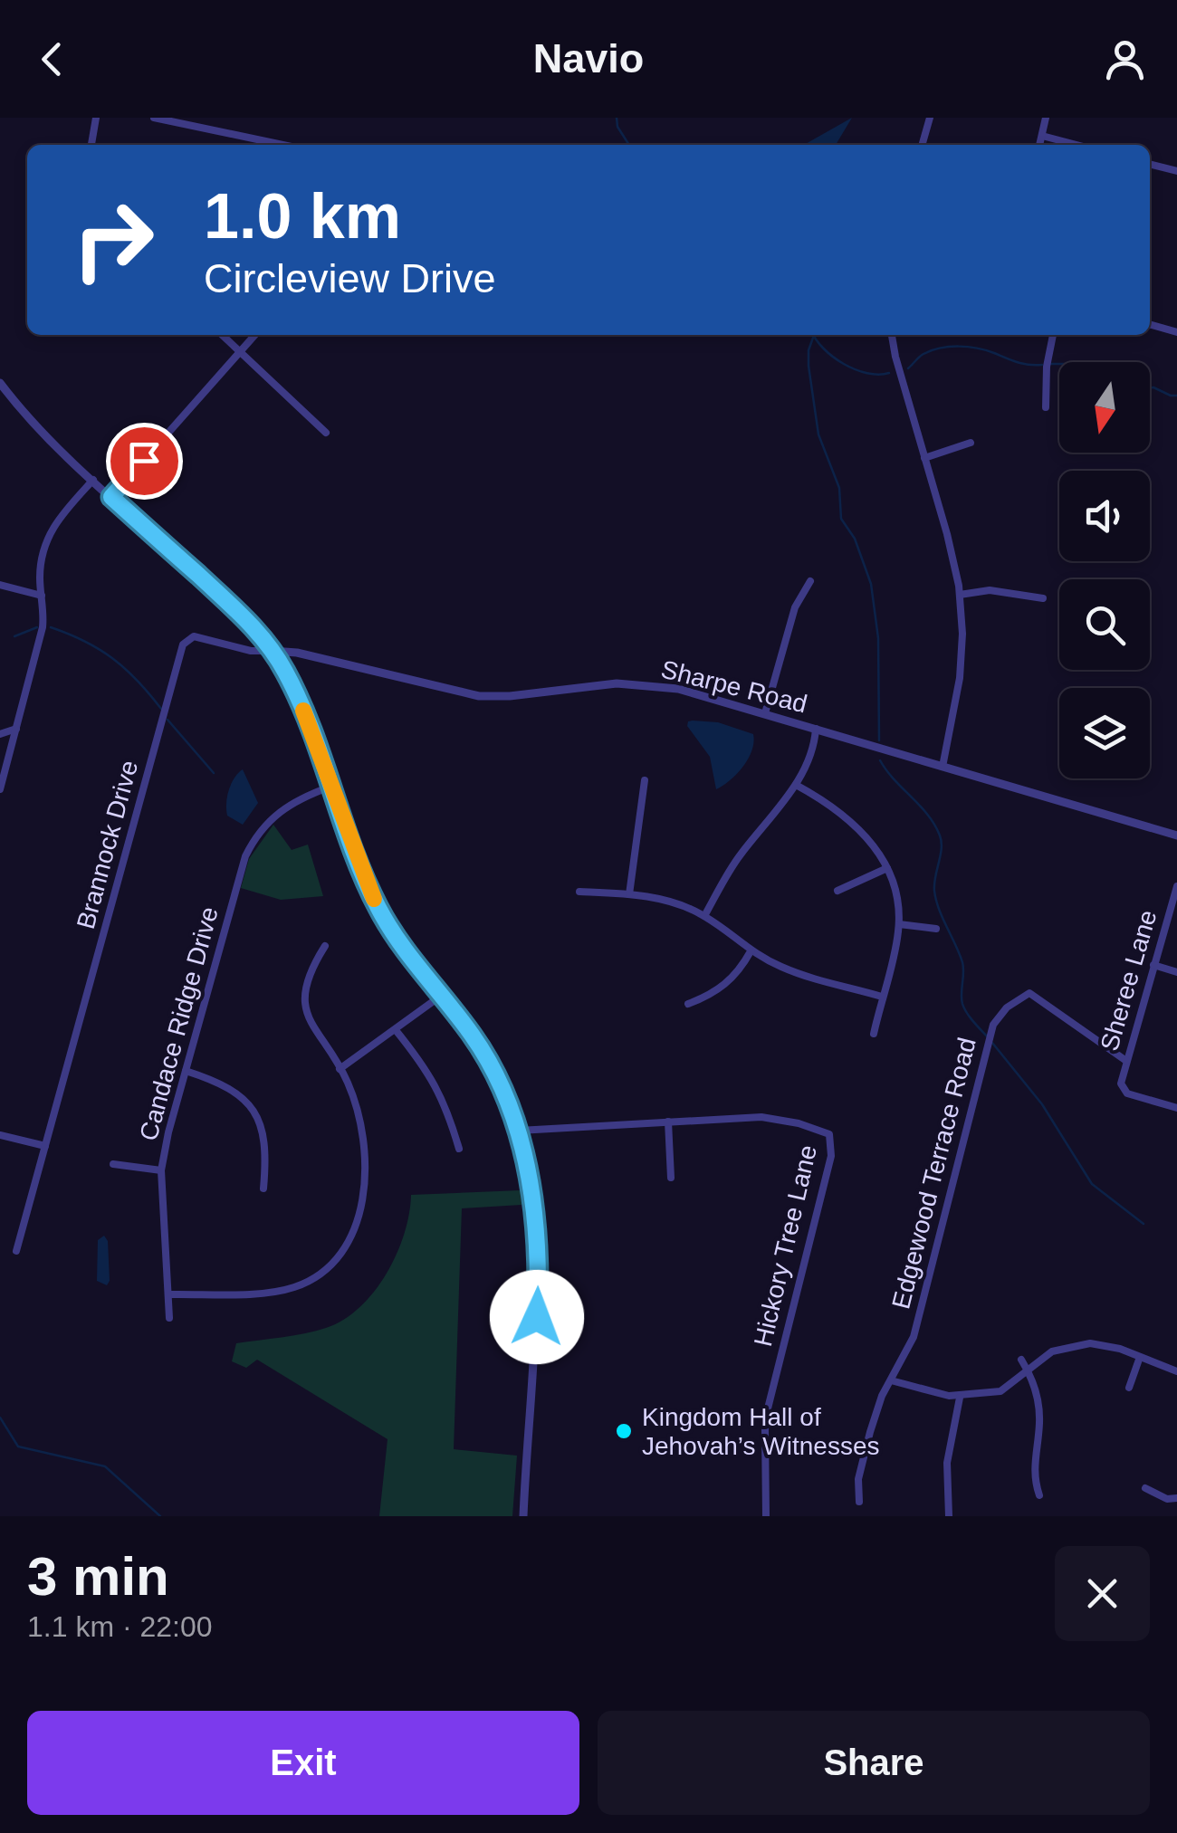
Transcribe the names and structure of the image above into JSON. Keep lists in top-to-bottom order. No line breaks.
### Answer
{"streets":{"street":["Sharpe Road","Brannock Drive","Sheree Lane","Candace Ridge Drive","Edgewood Terrace Road","Hickory Tree Lane"]},"crossings":[["Sharpe Road","Brannock Drive"],["Sheree Lane","Edgewood Terrace Road"]],"places":["Kingdom Hall of Jehovah’s Witnesses"],"north":"bottom","page":{"header":"Navio","turn":["1.0 km","Circleview Drive"],"heading":["3 min","1.1 km · 22:00"],"buttons":["Exit","Share"]}}
